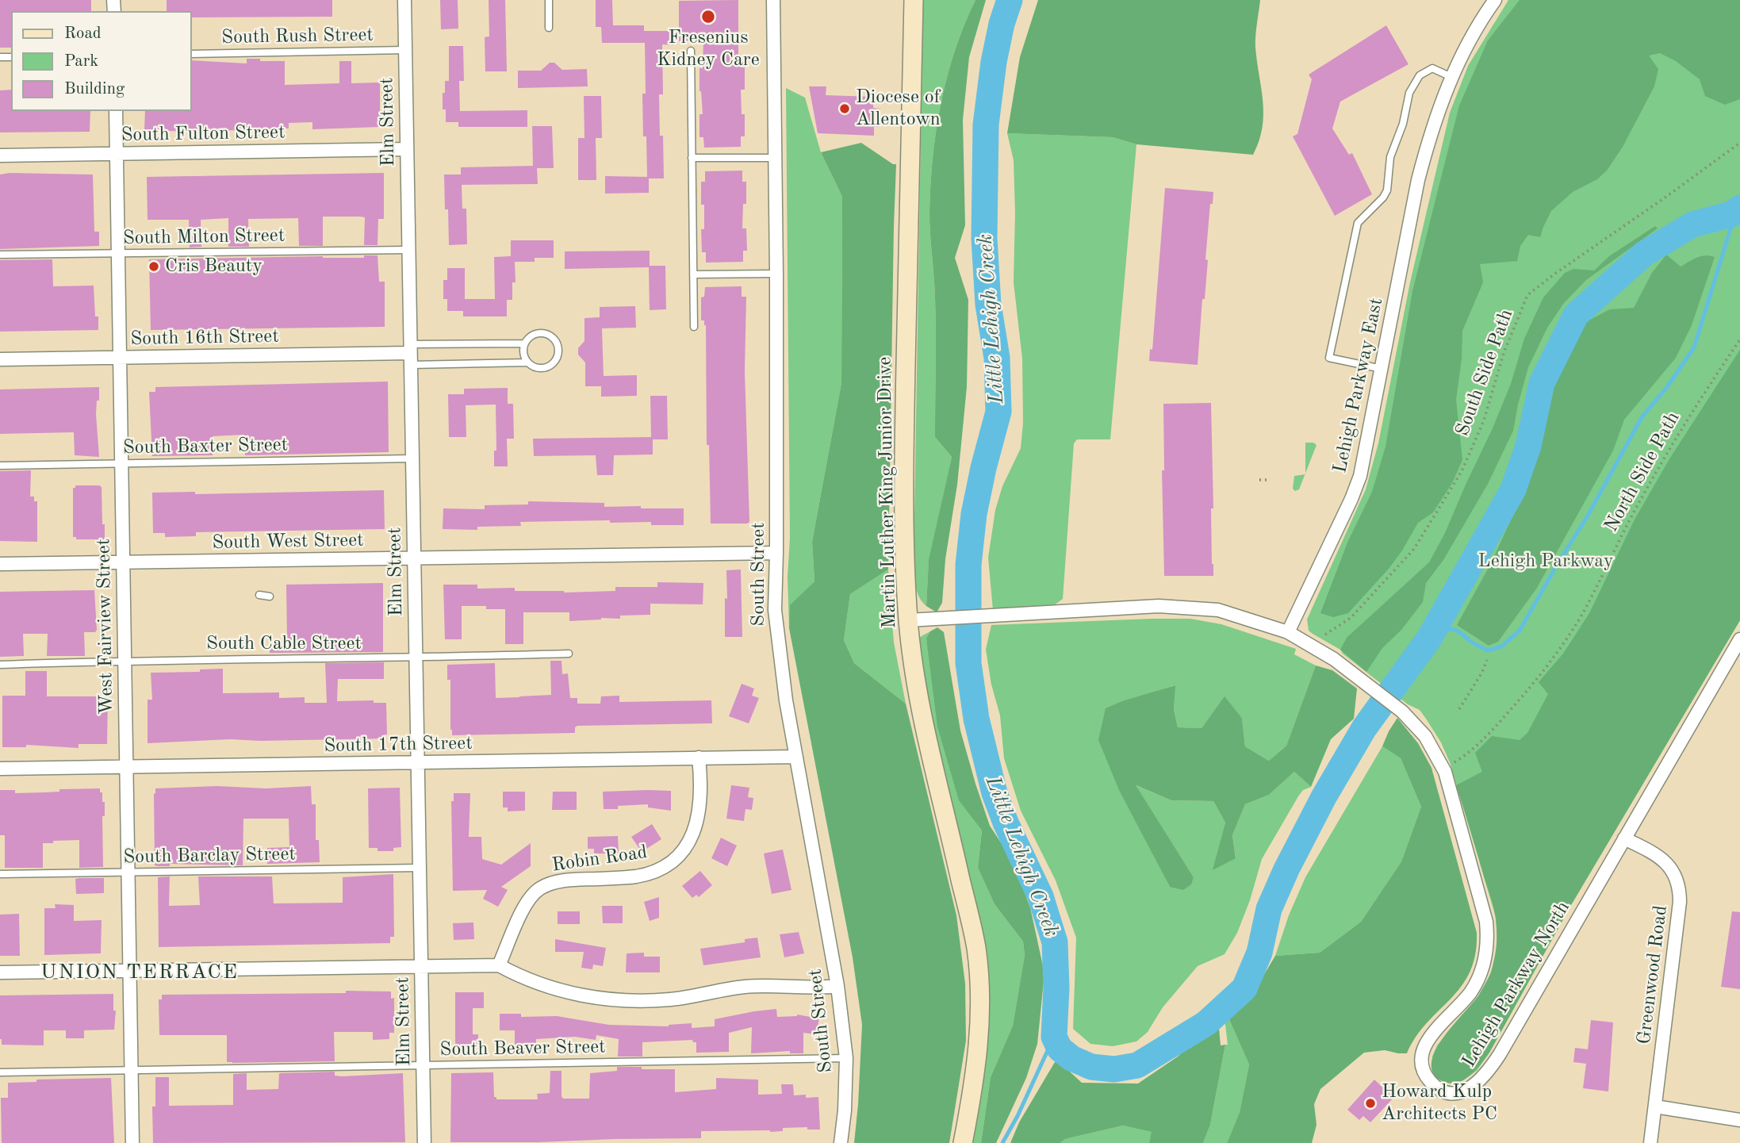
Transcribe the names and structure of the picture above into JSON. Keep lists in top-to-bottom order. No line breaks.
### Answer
{"streets":{"main road":["Martin Luther King Junior Drive"],"street":["Elm Street","South Fulton Street","South 16th Street","Lehigh Parkway East","South West Street","South Street","West Fairview Street","South 17th Street","Robin Road","Greenwood Road","Lehigh Parkway North"],"lane":["South Rush Street","South Milton Street","South Baxter Street","South Cable Street","South Barclay Street","South Beaver Street"],"path":["South Side Path","North Side Path"]},"crossings":[["South Rush Street","Elm Street"],["Elm Street","South Fulton Street"],["Elm Street","South Milton Street"],["Elm Street","South 16th Street"],["Elm Street","South Baxter Street"],["Elm Street","South West Street"],["Elm Street","South Cable Street"],["Elm Street","South 17th Street"],["Elm Street","South Barclay Street"],["Elm Street","South Beaver Street"],["South Fulton Street","West Fairview Street"],["South Milton Street","West Fairview Street"],["South 16th Street","West Fairview Street"],["Lehigh Parkway East","Lehigh Parkway North"],["South Baxter Street","West Fairview Street"],["North Side Path","Lehigh Parkway North"],["South West Street","South Street"],["South West Street","West Fairview Street"],["South Street","South 17th Street"],["South Street","South Beaver Street"],["West Fairview Street","South Cable Street"],["West Fairview Street","South 17th Street"],["West Fairview Street","South Barclay Street"],["West Fairview Street","South Beaver Street"],["South 17th Street","Robin Road"],["Greenwood Road","Lehigh Parkway North"]],"districts":["UNION TERRACE"],"water":["Little Lehigh Creek"],"parks":["Lehigh Parkway"],"places":["Fresenius Kidney Care","Diocese of Allentown","Cris Beauty","Howard Kulp Architects PC"],"legend":["Road","Park","Building"]}
